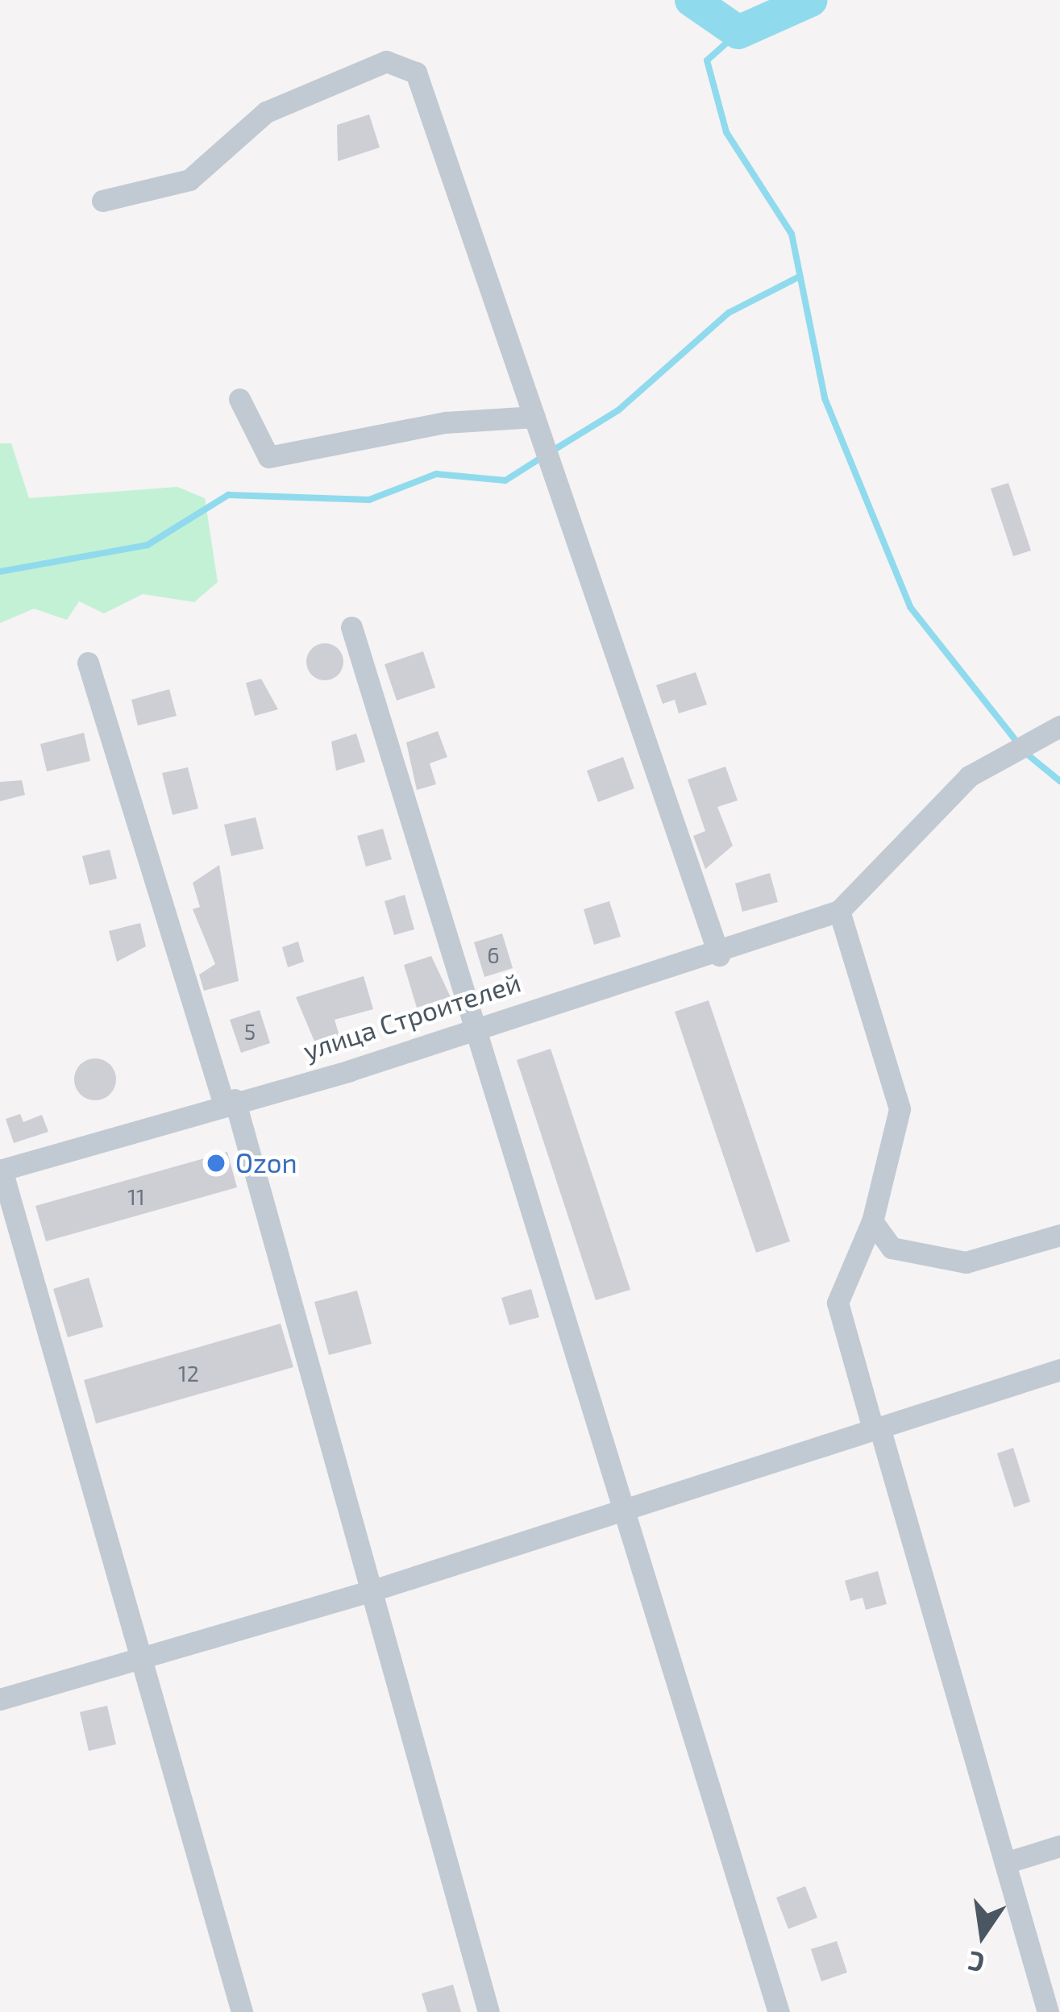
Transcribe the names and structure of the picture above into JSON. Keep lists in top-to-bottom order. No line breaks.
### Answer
{"streets":{"street":["улица Строителей"]},"places":["Ozon"],"house_numbers":["6","5","11","12"],"north":"bottom"}
